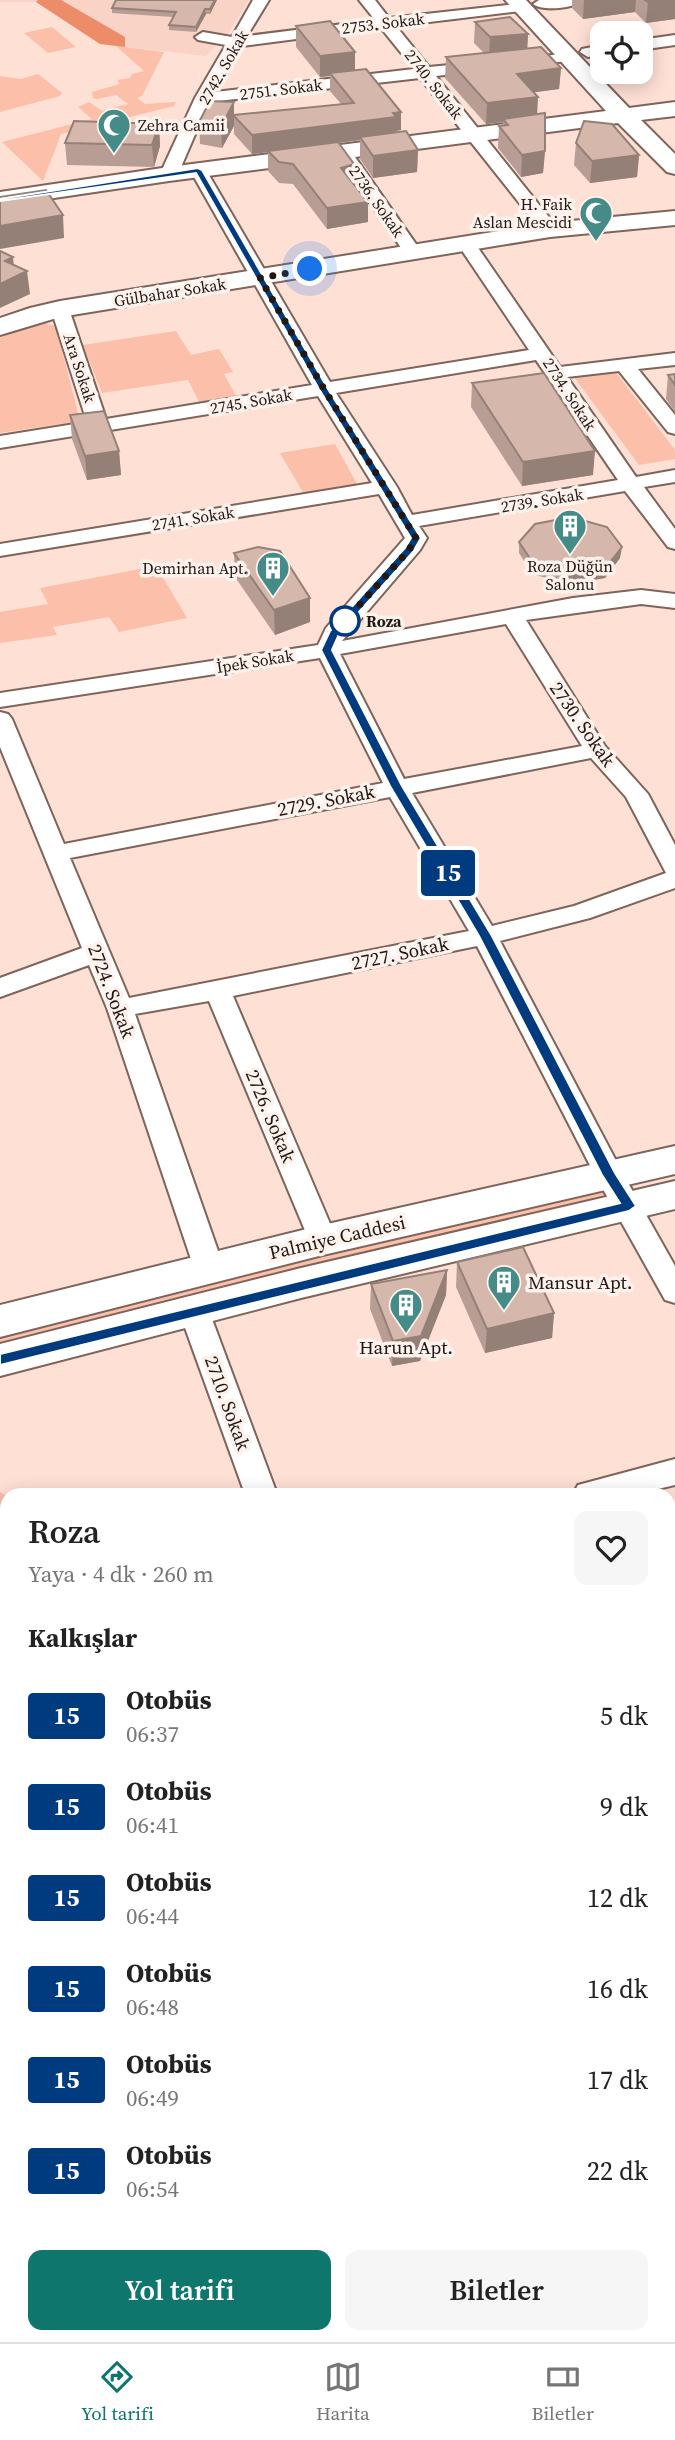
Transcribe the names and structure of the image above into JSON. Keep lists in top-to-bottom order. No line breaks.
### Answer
{"streets":{"main road":["Gülbahar Sokak","Palmiye Caddesi"],"street":["2753. Sokak","2742. Sokak","2740. Sokak","2751. Sokak","2736. Sokak","Ara Sokak","2734. Sokak","2745. Sokak","2739. Sokak","2741. Sokak","İpek Sokak","2730. Sokak","2729. Sokak","2727. Sokak","2724. Sokak","2726. Sokak","2710. Sokak"]},"crossings":[["2753. Sokak","2742. Sokak"],["2753. Sokak","2740. Sokak"],["2742. Sokak","2751. Sokak"],["2740. Sokak","2751. Sokak"],["2740. Sokak","Gülbahar Sokak"],["2736. Sokak","Gülbahar Sokak"],["Gülbahar Sokak","Ara Sokak"],["Gülbahar Sokak","2734. Sokak"],["Ara Sokak","2745. Sokak"],["2734. Sokak","2745. Sokak"],["2734. Sokak","2739. Sokak"],["İpek Sokak","2730. Sokak"],["2730. Sokak","2729. Sokak"],["2729. Sokak","2724. Sokak"],["2727. Sokak","2724. Sokak"],["2727. Sokak","2726. Sokak"],["2724. Sokak","Palmiye Caddesi"],["2726. Sokak","Palmiye Caddesi"],["Palmiye Caddesi","2710. Sokak"]],"places":{"mosque":["Zehra Camii","H. Faik Aslan Mescidi"],"building":["Roza Düğün Salonu","Demirhan Apt.","Mansur Apt.","Harun Apt."],"other":["Roza"]},"lines":["bus line 15"],"page":{"on_map":"15","heading":[["Roza","Yaya · 4 dk · 260 m"],"Kalkışlar"],"list":[{"mark":"15","name":"Otobüs","note":"06:37","value":"5 dk"},{"mark":"15","name":"Otobüs","note":"06:41","value":"9 dk"},{"mark":"15","name":"Otobüs","note":"06:44","value":"12 dk"},{"mark":"15","name":"Otobüs","note":"06:48","value":"16 dk"},{"mark":"15","name":"Otobüs","note":"06:49","value":"17 dk"},{"mark":"15","name":"Otobüs","note":"06:54","value":"22 dk"}],"buttons":["Yol tarifi","Biletler"],"tabs":["Yol tarifi","Harita","Biletler"]}}
